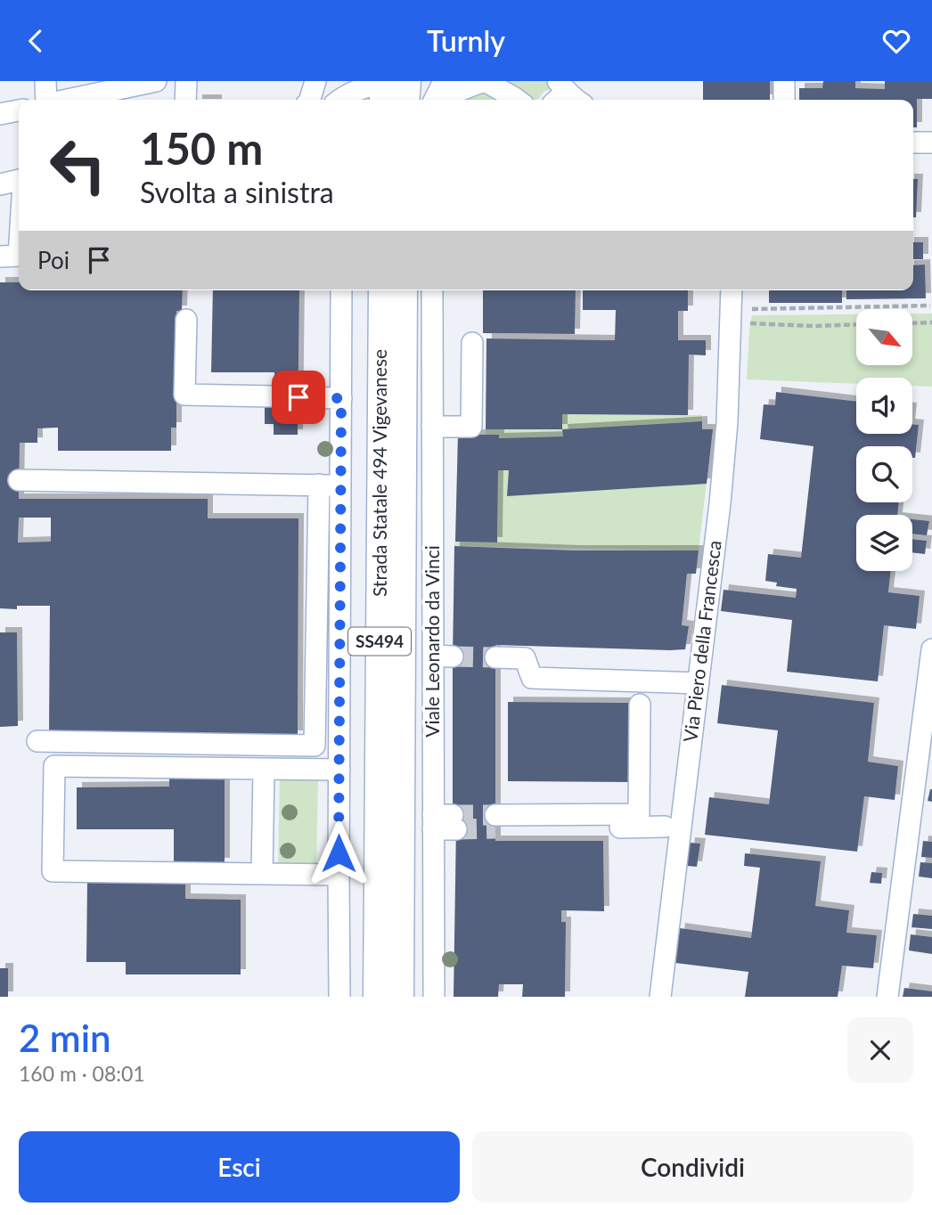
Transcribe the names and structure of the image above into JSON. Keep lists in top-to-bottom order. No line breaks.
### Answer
{"streets":{"main road":["Strada Statale 494 Vigevanese","SS494"],"street":["Viale Leonardo da Vinci","Via Piero della Francesca"]},"north":"bottom right","page":{"header":"Turnly","turn":["150 m","Svolta a sinistra"],"then":"Poi","heading":["2 min","160 m · 08:01"],"buttons":["Esci","Condividi"]}}
